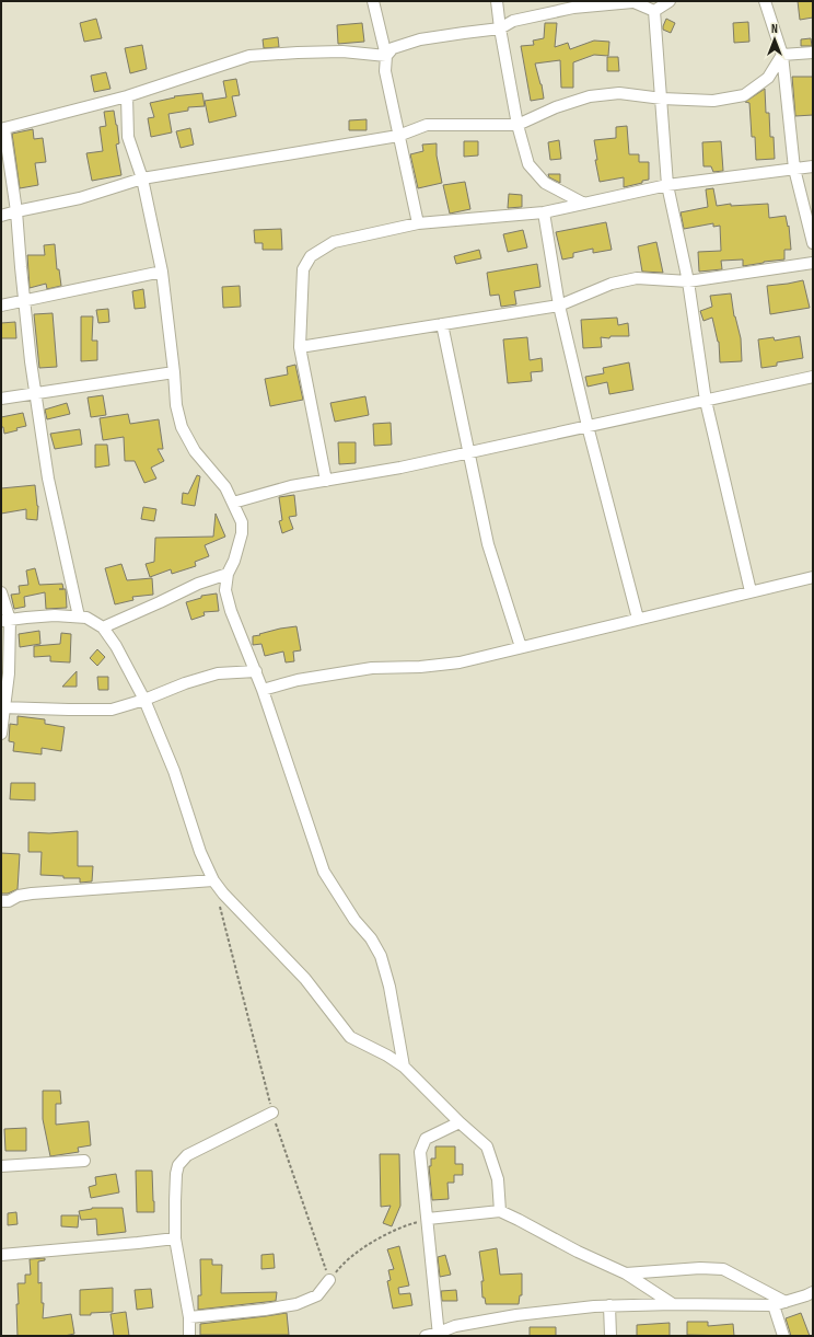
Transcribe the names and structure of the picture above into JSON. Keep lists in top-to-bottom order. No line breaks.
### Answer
{"north":"top"}
